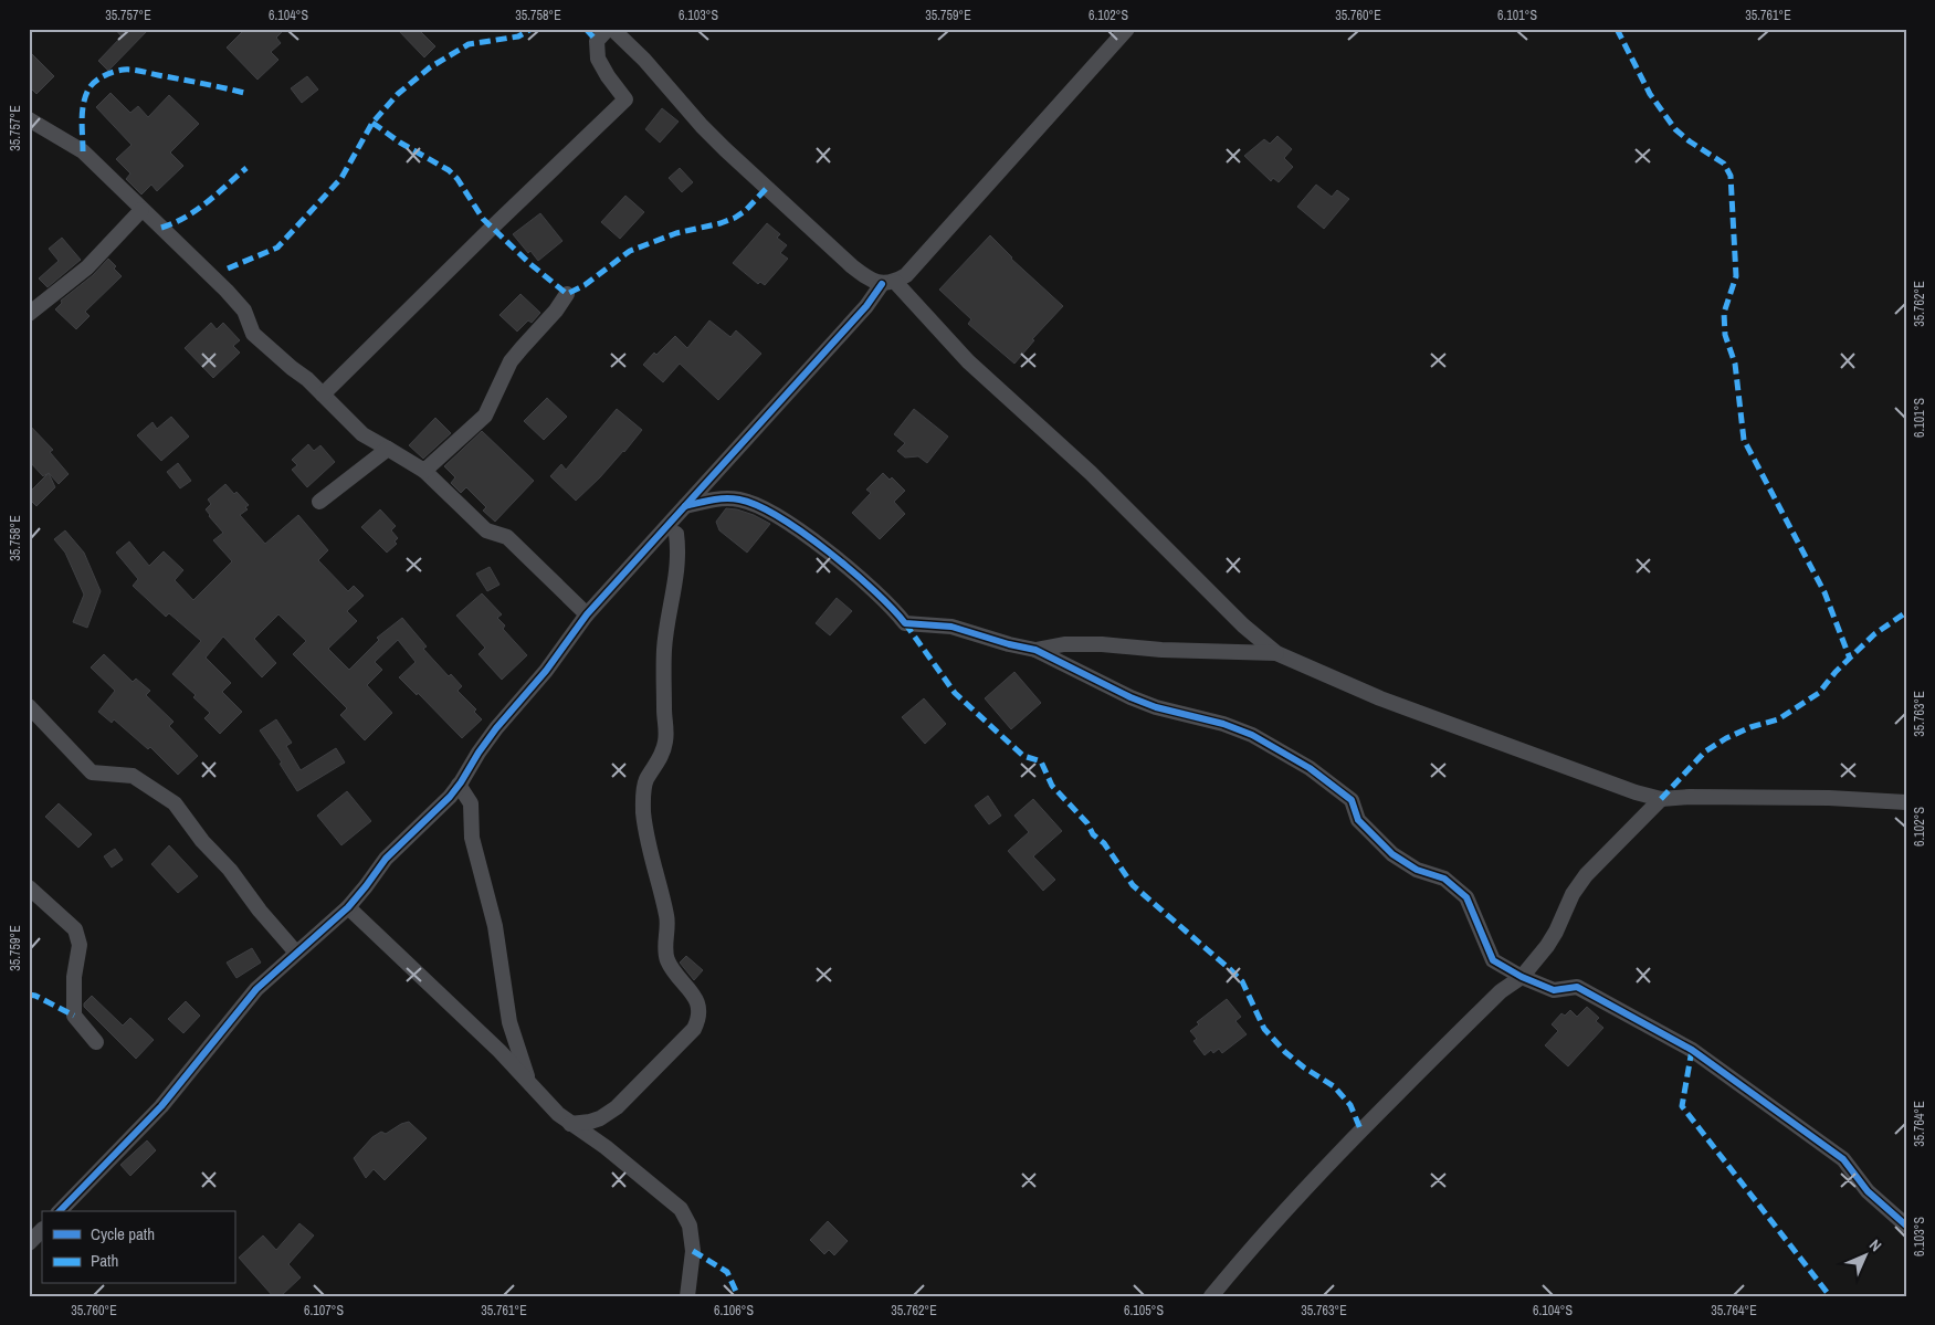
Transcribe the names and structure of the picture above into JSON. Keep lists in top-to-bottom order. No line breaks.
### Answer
{"legend":["Cycle path","Path"],"north":"top right","coordinates":["35.757°E","6.104°S","35.758°E","6.103°S","35.759°E","6.102°S","35.760°E","6.101°S","35.761°E","35.762°E","35.763°E","35.764°E","6.107°S","6.106°S","6.105°S"]}
